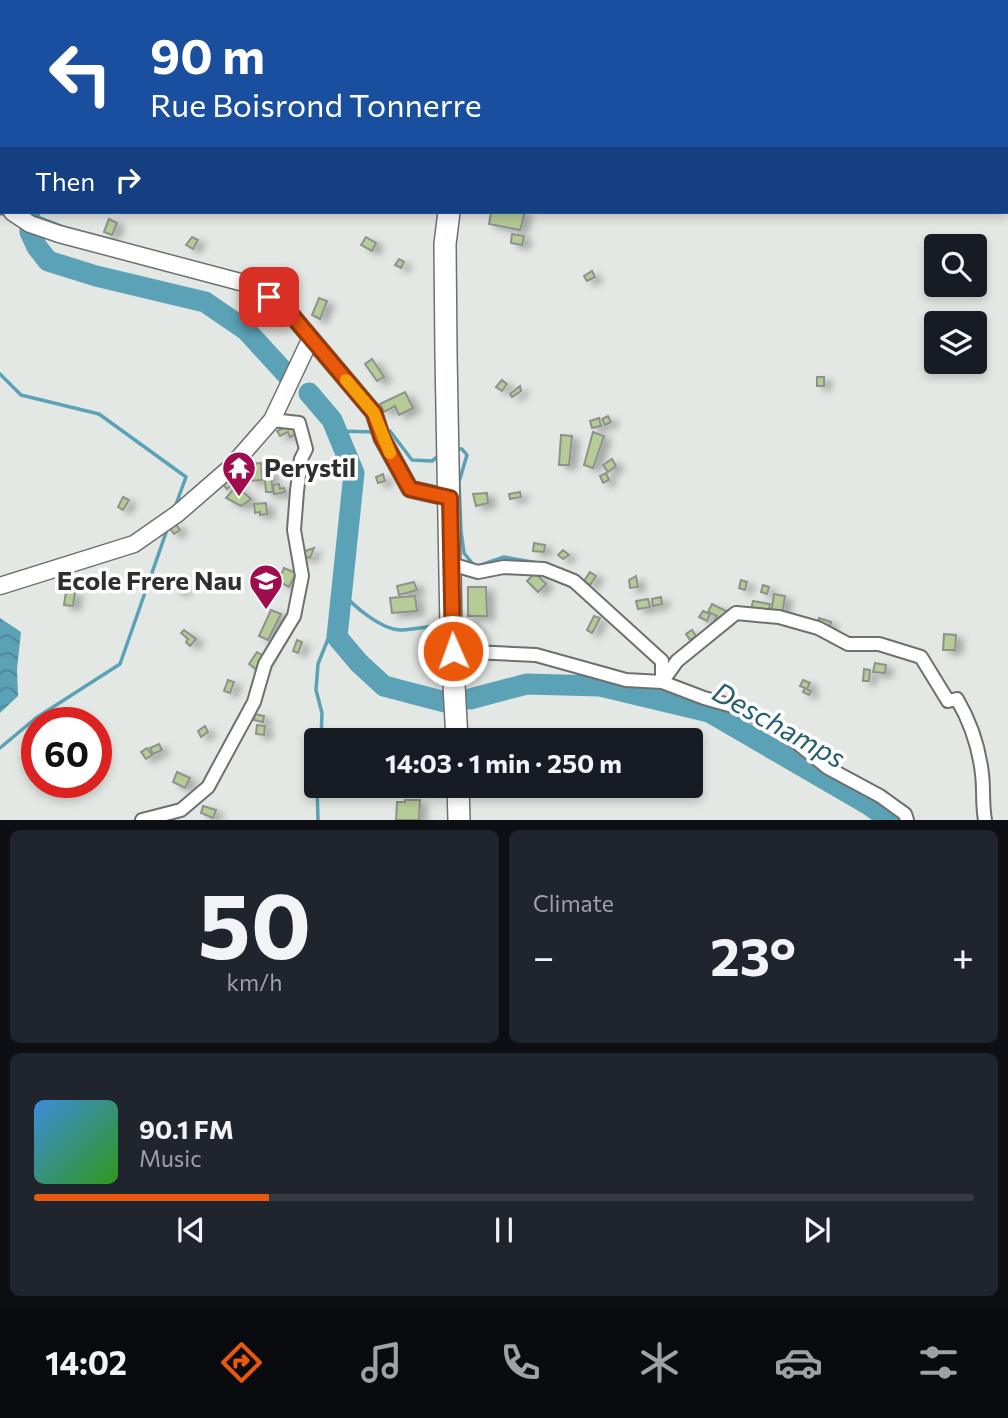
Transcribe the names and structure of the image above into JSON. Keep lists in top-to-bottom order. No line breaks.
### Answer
{"water":["Deschamps"],"places":{"temple":["Perystil"],"school or university":["Ecole Frere Nau"]},"page":{"turn":["90 m","Rue Boisrond Tonnerre"],"then":"Then","limit":"60","trip":"14:03 · 1 min · 250 m","tile":[["50","km/h"],"Climate"],"heat":["−","23°","+"],"song":["90.1 FM","Music"],"tabs":"14:02"}}
